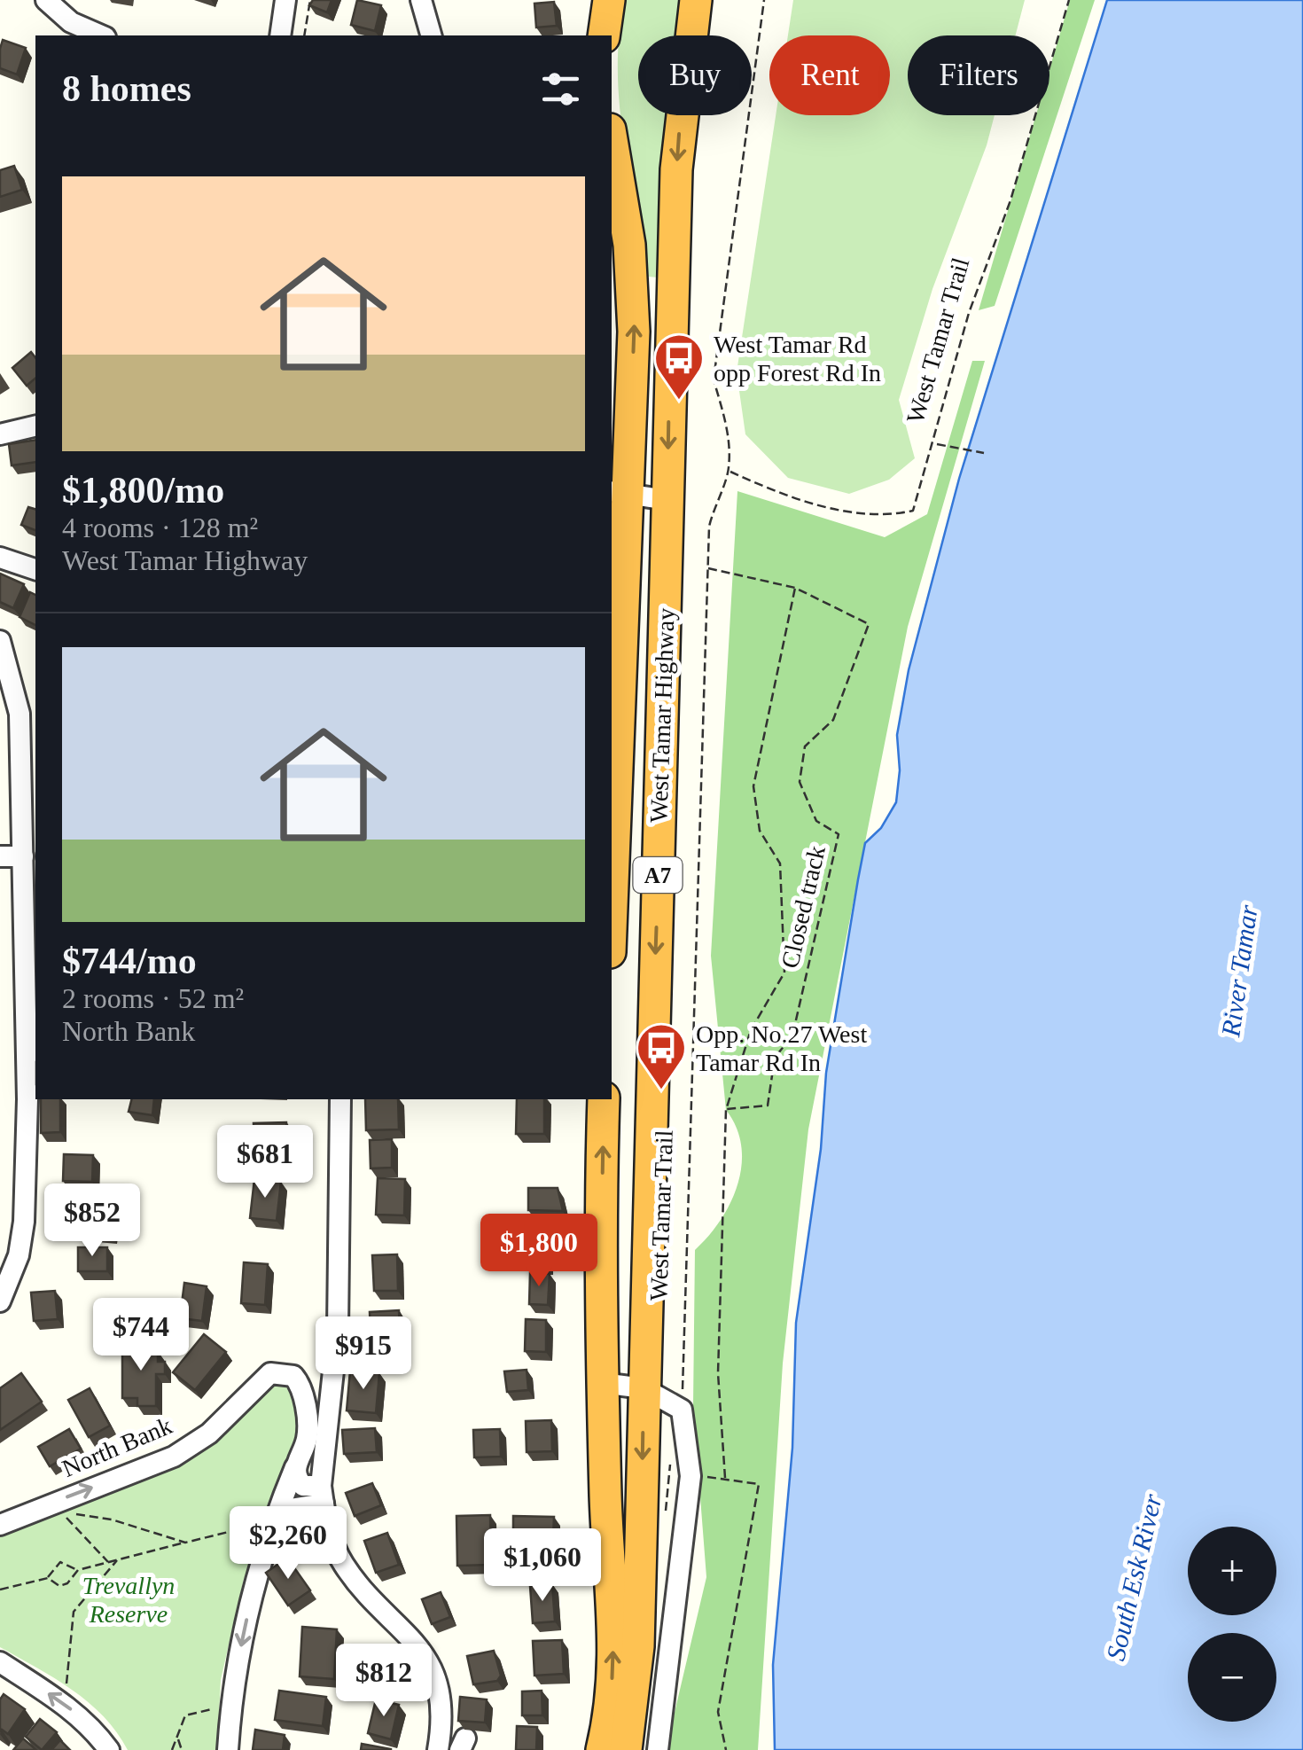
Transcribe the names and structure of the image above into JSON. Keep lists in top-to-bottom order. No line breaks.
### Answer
{"streets":{"highway":["West Tamar Highway","A7"],"street":["North Bank"],"path":["West Tamar Trail","Closed track"]},"water":["River Tamar","South Esk River"],"parks":["Trevallyn Reserve"],"places":{"bus stop":["West Tamar Rd opp Forest Rd In","Opp. No.27 West Tamar Rd In"]},"page":{"chip":["Buy","Rent","Filters"],"heading":"8 homes","list":[{"name":"$1,800/mo","note":"4 rooms · 128 m² · West Tamar Highway"},{"name":"$744/mo","note":"2 rooms · 52 m² · North Bank"}],"price":["$681","$852","$1,800","$744","$915","$2,260","$1,060","$812"],"map_buttons":["+","−"]}}
